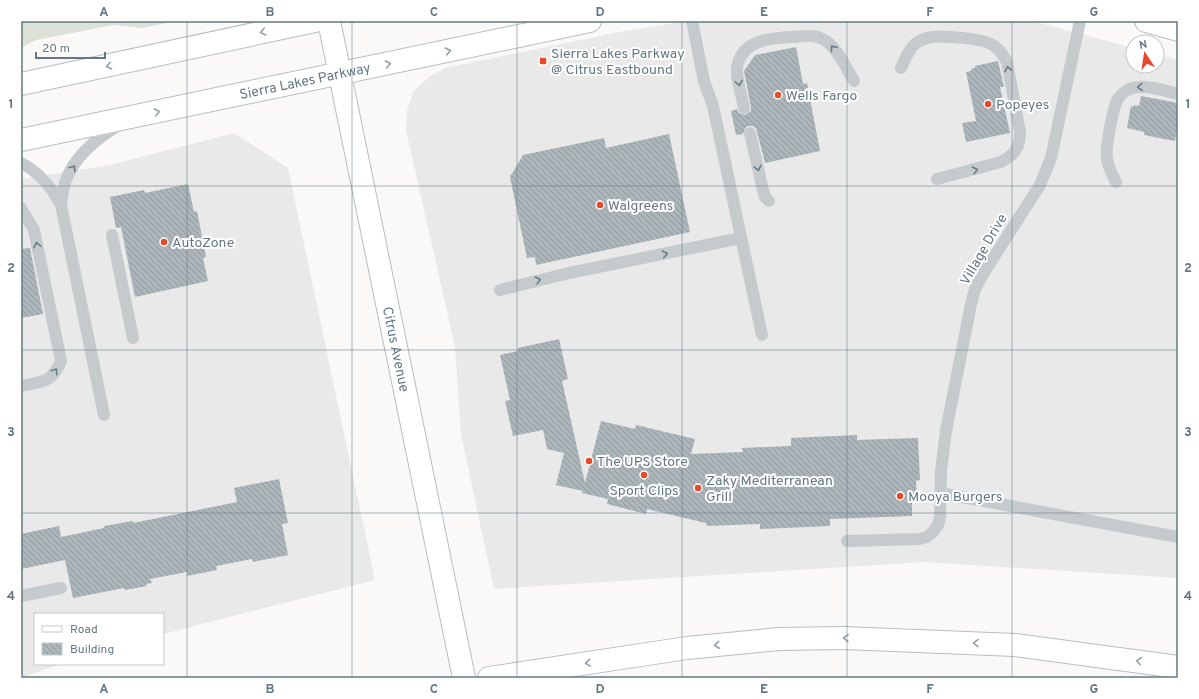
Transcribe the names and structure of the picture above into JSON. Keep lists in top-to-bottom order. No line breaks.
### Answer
{"streets":{"main road":["Sierra Lakes Parkway","Citrus Avenue"],"lane":["Village Drive"]},"crossings":[["Sierra Lakes Parkway","Citrus Avenue"]],"places":{"transit":["Sierra Lakes Parkway @ Citrus Eastbound"],"other":["Wells Fargo","Popeyes","Walgreens","AutoZone","The UPS Store","Sport Clips","Zaky Mediterranean Grill","Mooya Burgers"]},"legend":["Road","Building"],"scale_bar":"20 m","north":"top","grid":{"columns":["A","B","C","D","E","F","G"],"rows":["1","2","3","4"]}}
